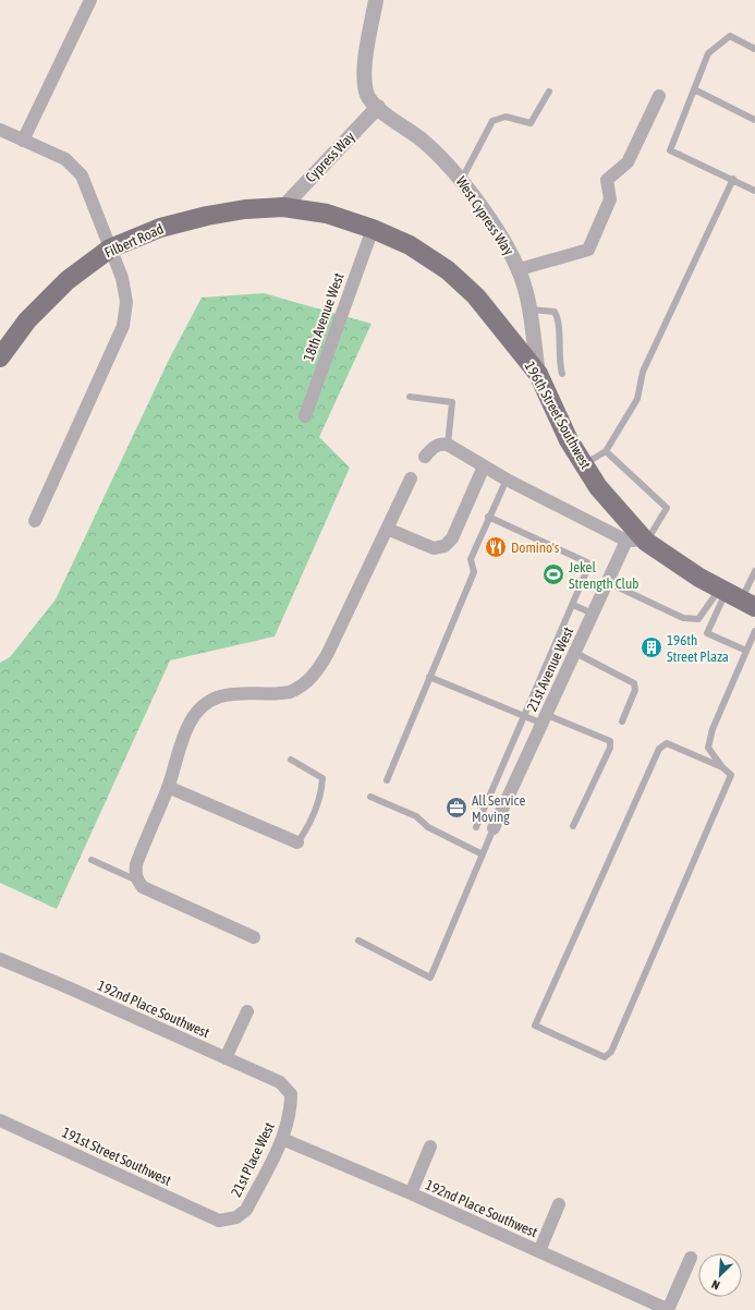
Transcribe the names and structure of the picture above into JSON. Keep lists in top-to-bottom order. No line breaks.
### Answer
{"streets":{"main road":["Filbert Road","196th Street Southwest"],"street":["Cypress Way","West Cypress Way","18th Avenue West","21st Avenue West","192nd Place Southwest","191st Street Southwest","21st Place West"]},"crossings":[["Cypress Way","West Cypress Way"],["Cypress Way","Filbert Road"],["Cypress Way","196th Street Southwest"],["West Cypress Way","196th Street Southwest"],["Filbert Road","196th Street Southwest"],["18th Avenue West","196th Street Southwest"],["192nd Place Southwest","21st Place West"],["191st Street Southwest","21st Place West"]],"places":{"restaurant":["Domino's"],"sports":["Jekel Strength Club"],"building":["196th Street Plaza"],"office":["All Service Moving"]},"north":"bottom left"}
